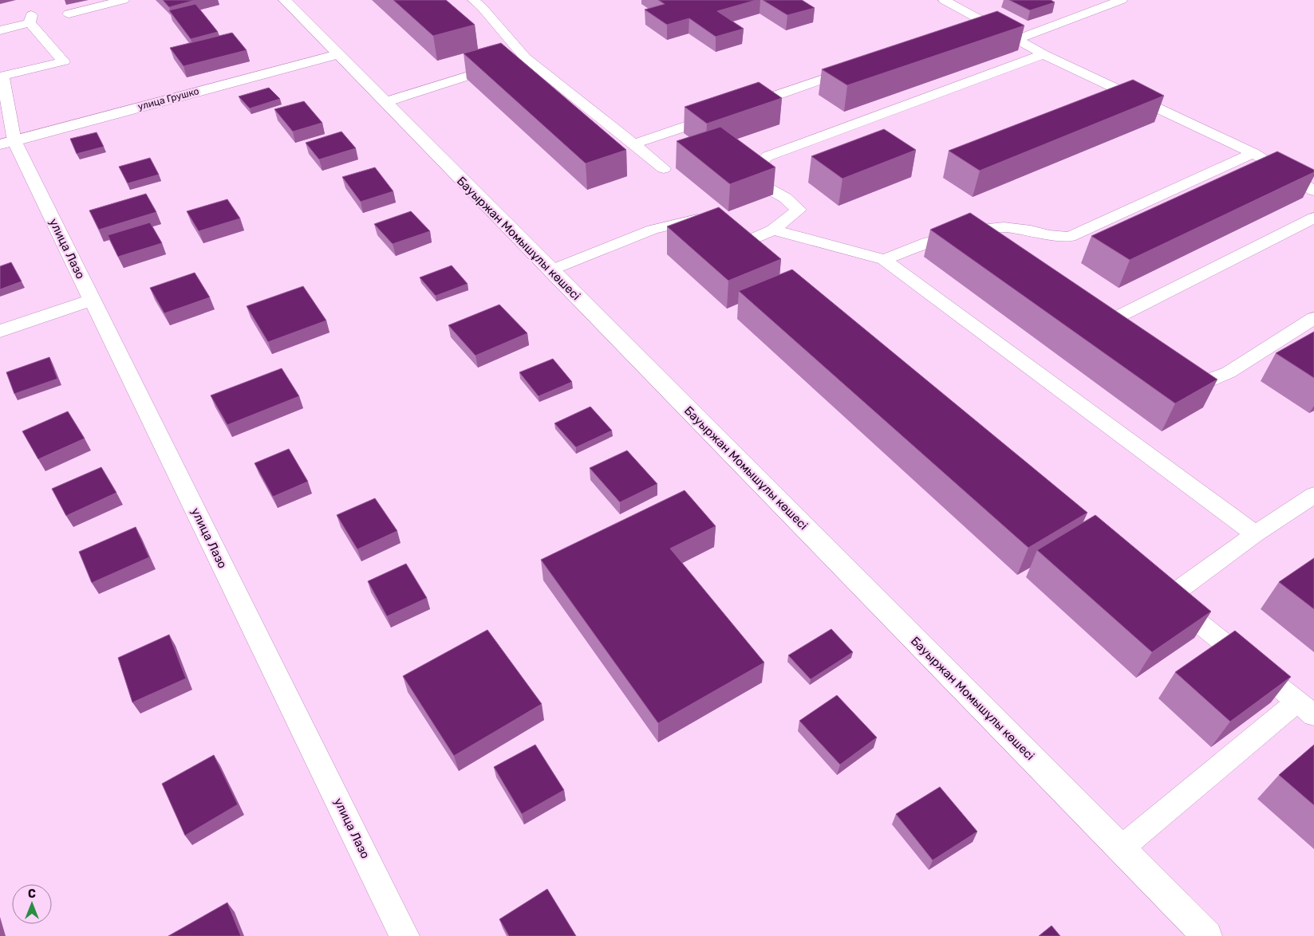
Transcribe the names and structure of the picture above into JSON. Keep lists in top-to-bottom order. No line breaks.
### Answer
{"streets":{"street":["улица Грушко","Бауыржан Момышұлы көшесі","улица Лазо"]},"crossings":[["улица Грушко","Бауыржан Момышұлы көшесі"],["улица Грушко","улица Лазо"]],"north":"top"}
